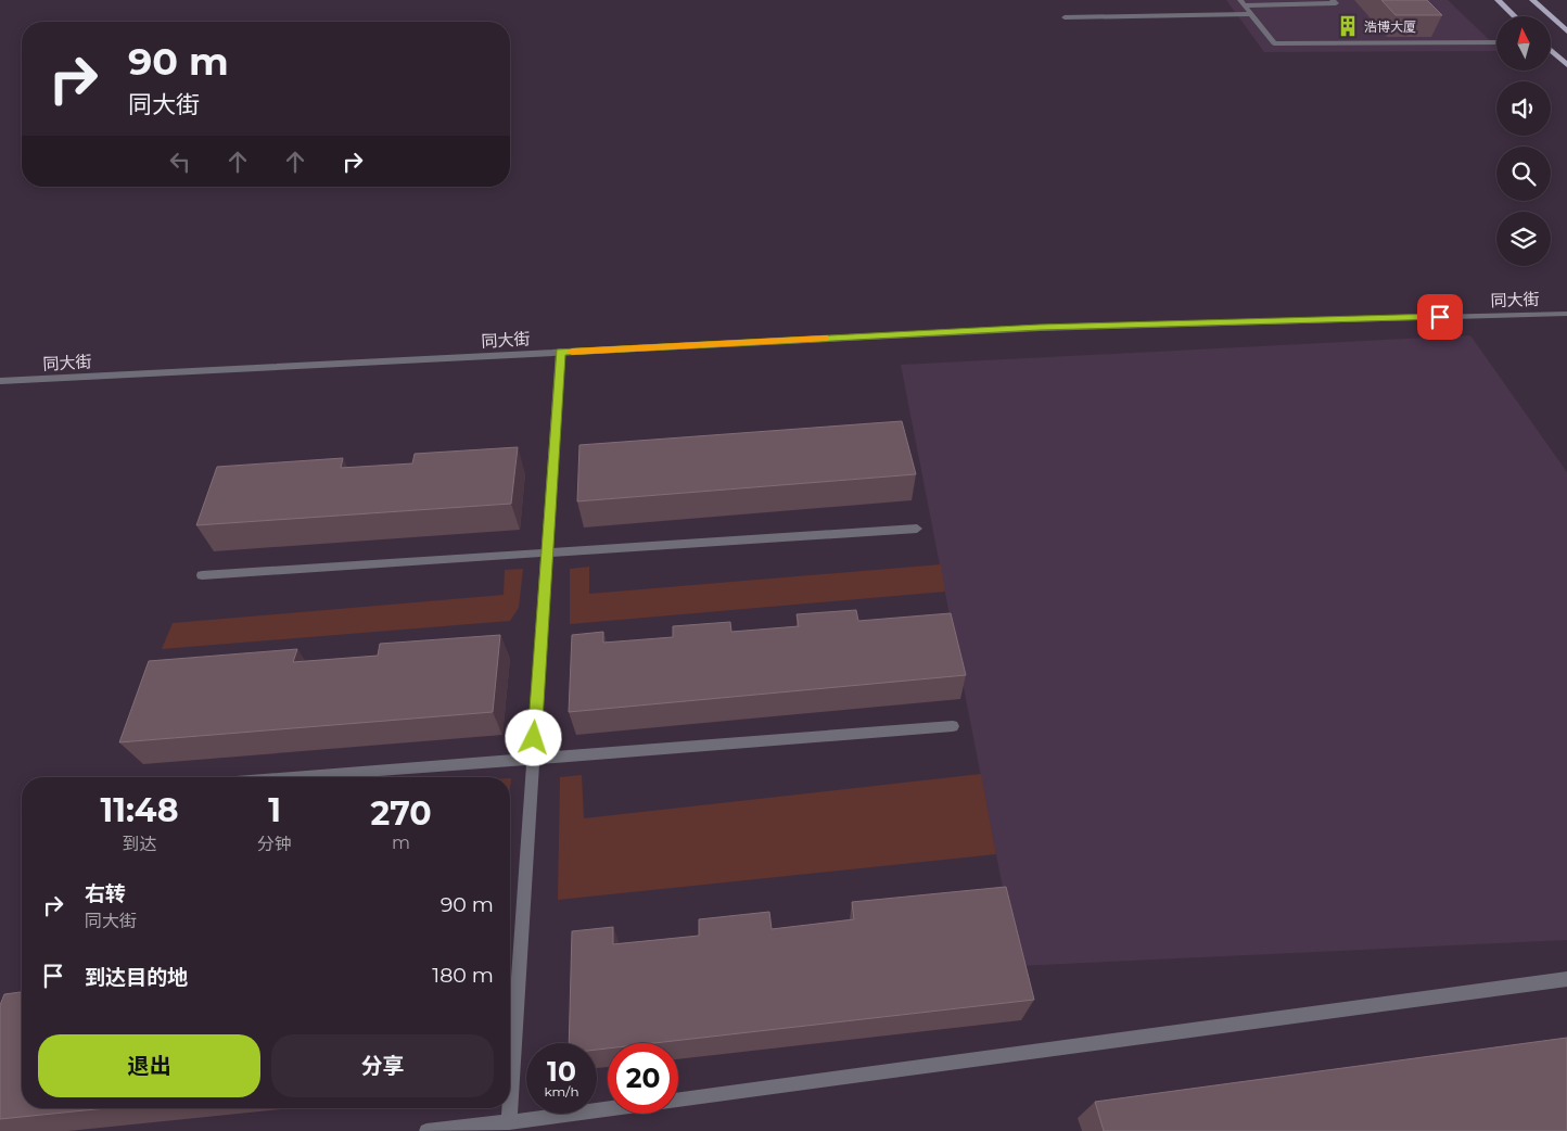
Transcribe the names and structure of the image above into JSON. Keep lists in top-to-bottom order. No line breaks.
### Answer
{"streets":{"street":["同大街"]},"places":{"building":["浩博大厦"]},"north":"top","page":{"turn":["90 m","同大街"],"eta":["11:48","到达","1","分钟","270","m"],"list":[{"name":"右转","note":"同大街","value":"90 m"},{"name":"到达目的地","value":"180 m"}],"buttons":["退出","分享"],"speed":"10 km/h","limit":"20"}}
